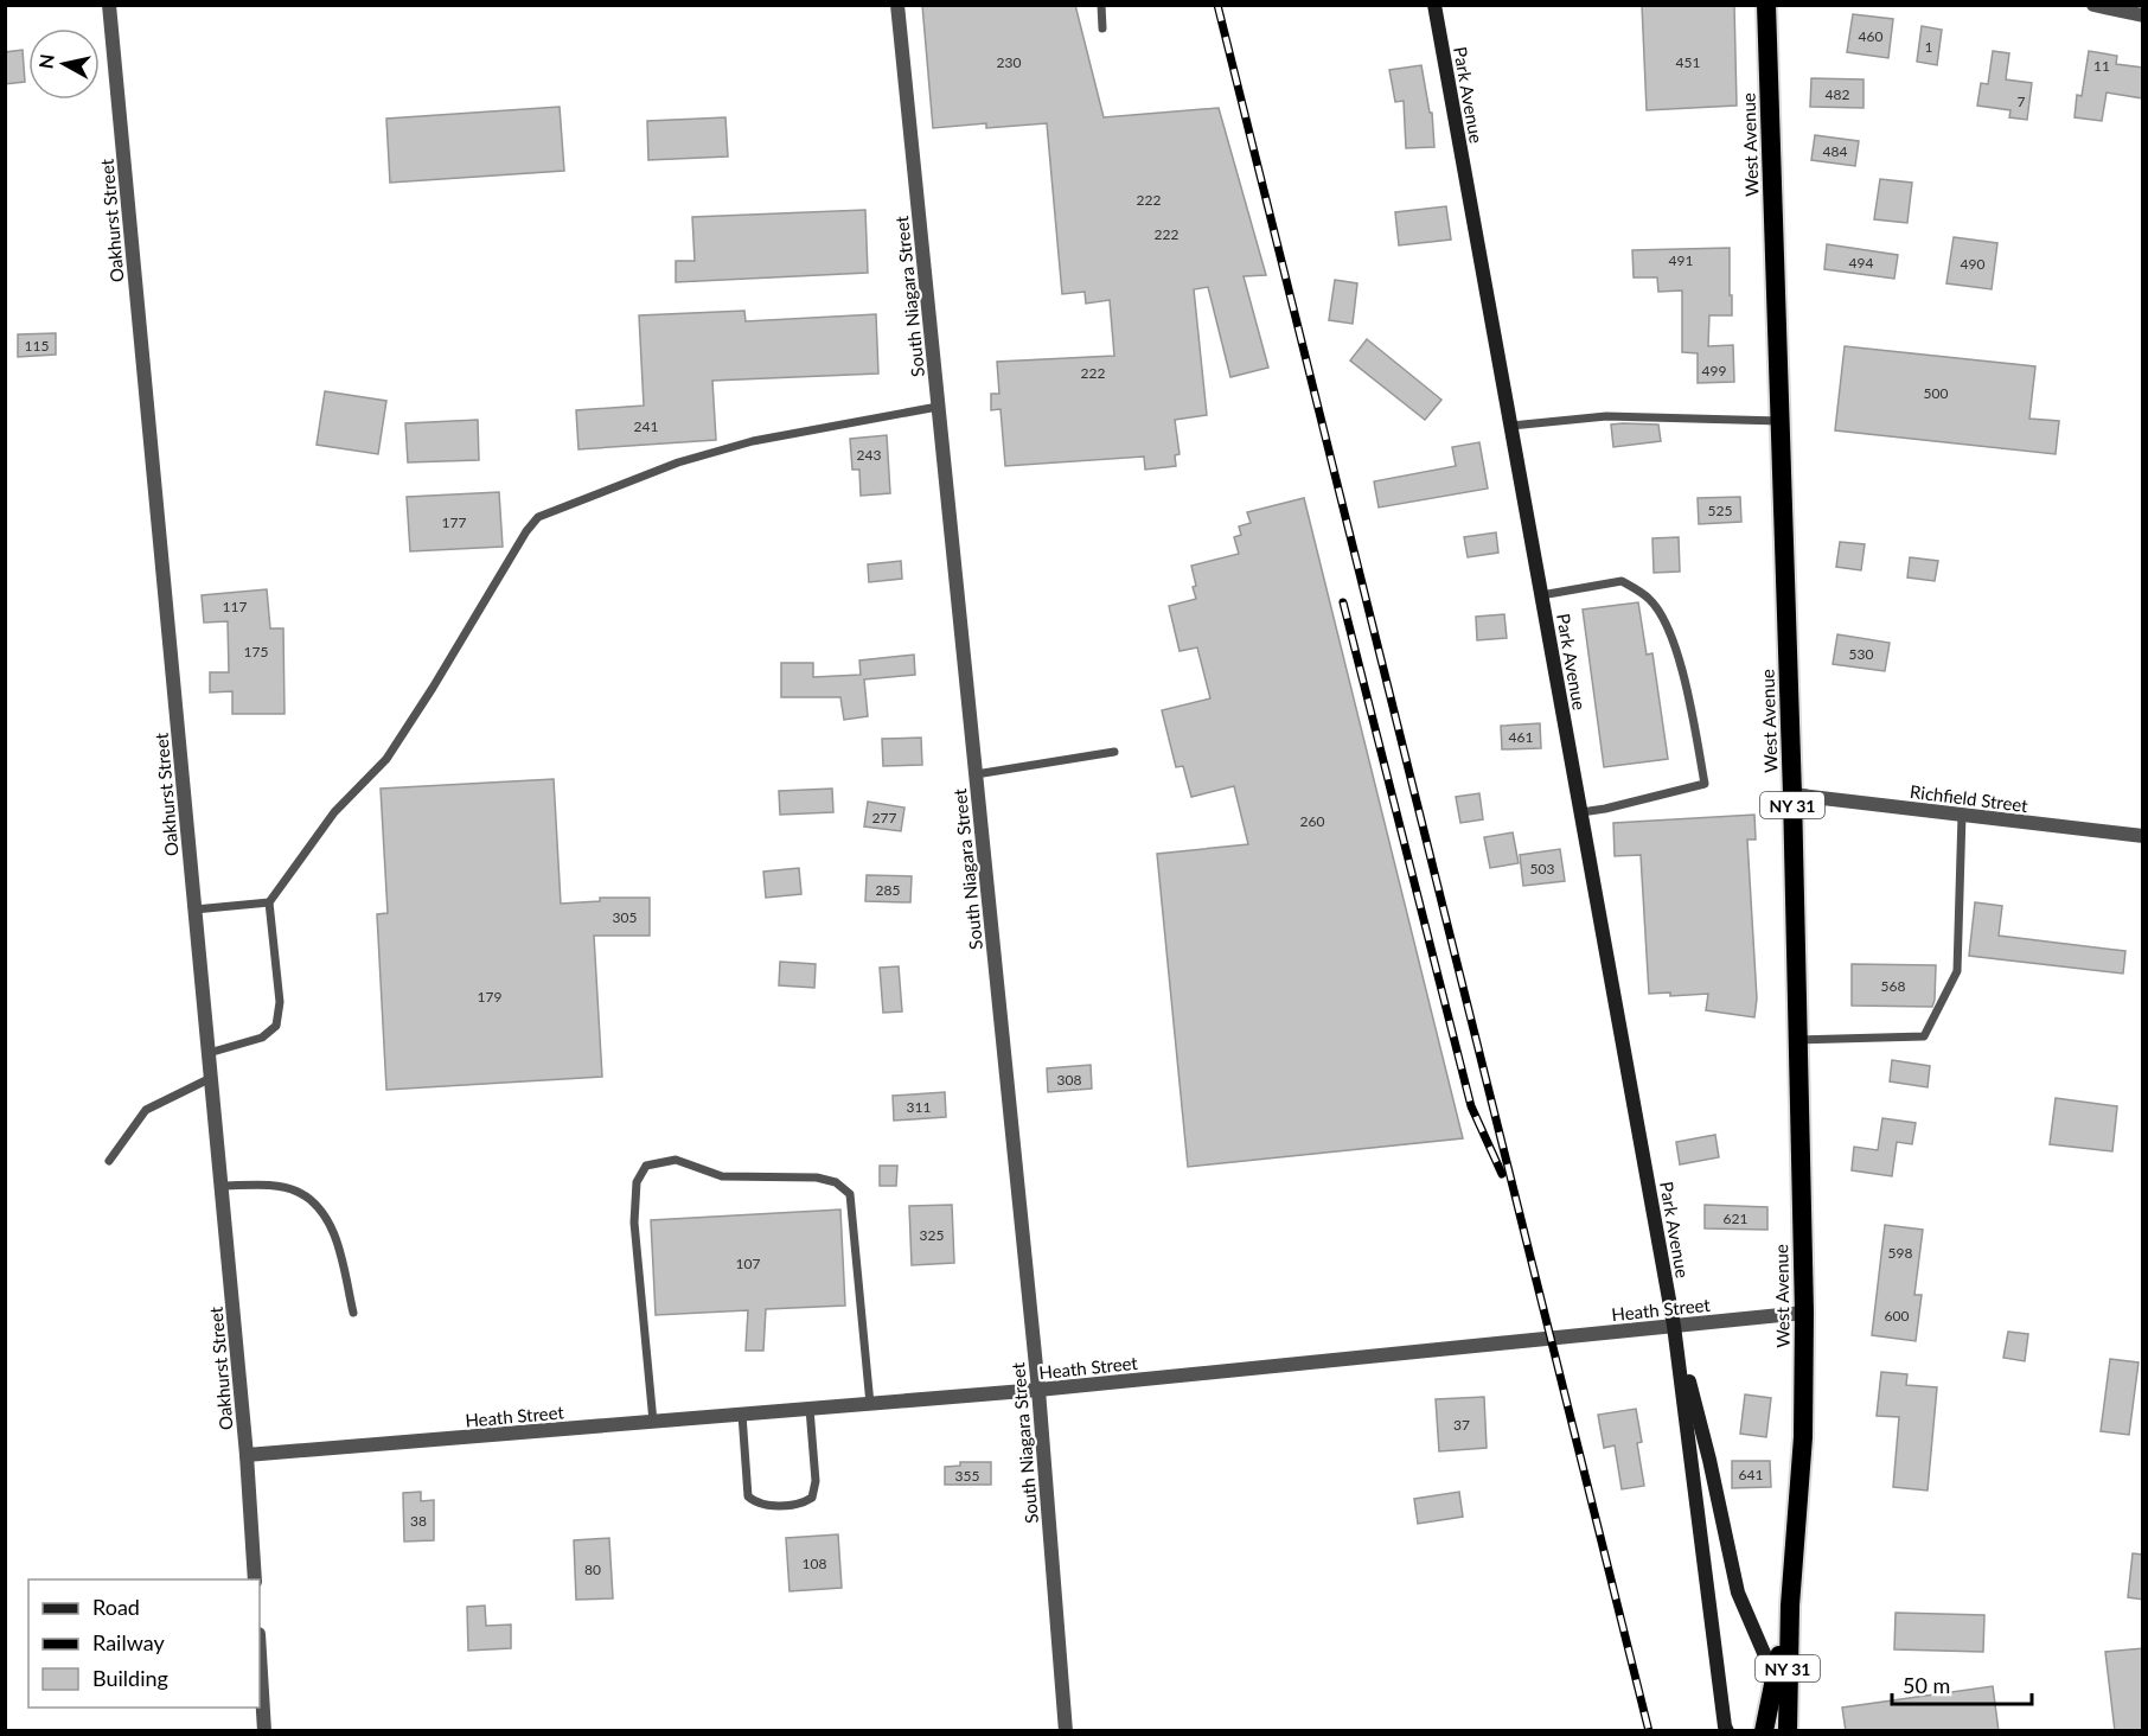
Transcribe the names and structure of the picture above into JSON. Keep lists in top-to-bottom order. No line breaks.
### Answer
{"streets":{"highway":["West Avenue","NY 31"],"main road":["Park Avenue"],"street":["Oakhurst Street","South Niagara Street","Richfield Street","Heath Street"]},"crossings":[["Park Avenue","NY 31"],["Park Avenue","Heath Street"],["West Avenue","Richfield Street"],["West Avenue","NY 31"],["West Avenue","Heath Street"],["Oakhurst Street","Heath Street"],["South Niagara Street","Heath Street"]],"house_numbers":["460","1","230","451","11","482","7","484","222","222","491","494","490","115","499","222","500","241","243","525","177","117","175","530","461","277","260","503","285","305","568","179","308","311","621","325","598","107","600","37","641","355","38","108","80"],"legend":["Road","Railway","Building"],"scale_bar":"50 m","north":"left"}
